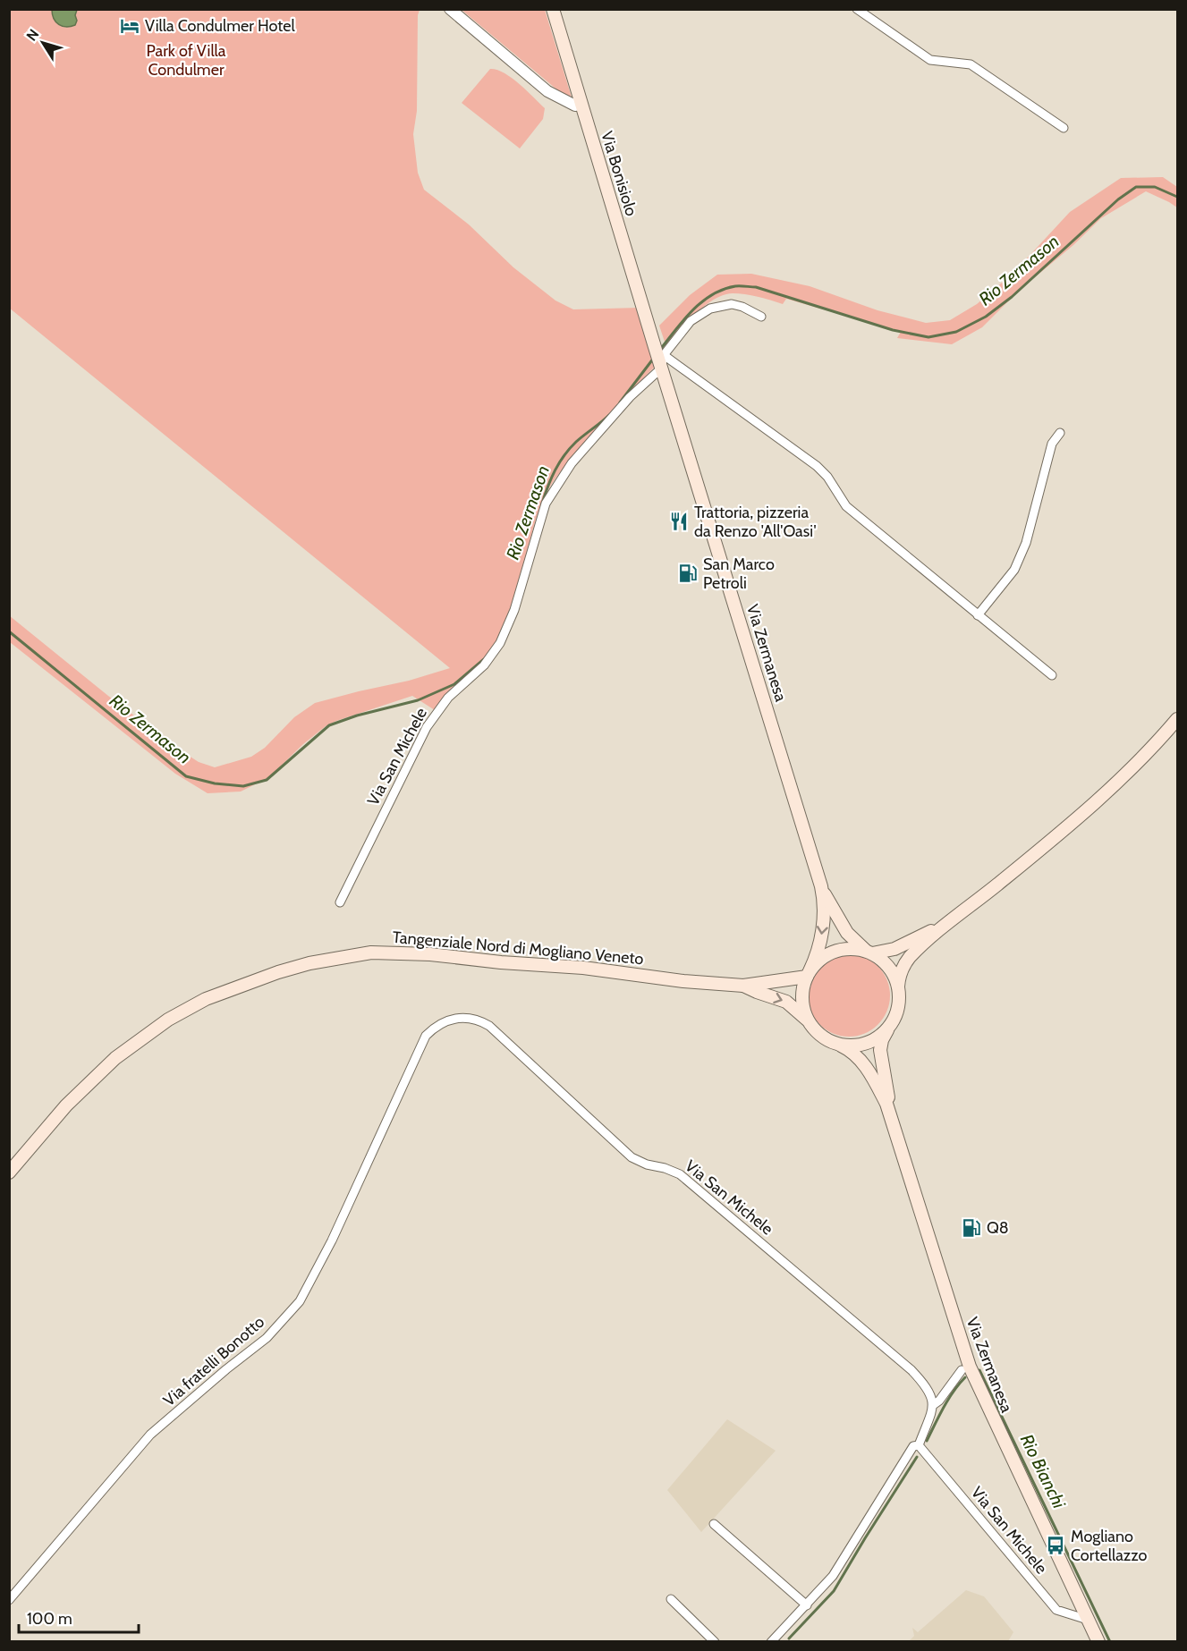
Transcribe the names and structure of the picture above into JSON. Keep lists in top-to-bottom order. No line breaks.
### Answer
{"streets":{"main road":["Via Bonisiolo","Via Zermanesa","Tangenziale Nord di Mogliano Veneto"],"street":["Via San Michele","Via fratelli Bonotto"]},"crossings":[["Via Bonisiolo","Via Zermanesa"],["Via Zermanesa","Via San Michele"],["Via Zermanesa","Tangenziale Nord di Mogliano Veneto"],["Via San Michele","Via fratelli Bonotto"]],"water":["Rio Zermason","Rio Bianchi"],"parks":["Park of Villa Condulmer"],"places":{"hotel":["Villa Condulmer Hotel"],"restaurant":["Trattoria, pizzeria da Renzo 'All'Oasi'"],"fuel station":["San Marco Petroli","Q8"],"bus stop":["Mogliano Cortellazzo"]},"scale_bar":"100 m","north":"top left"}
